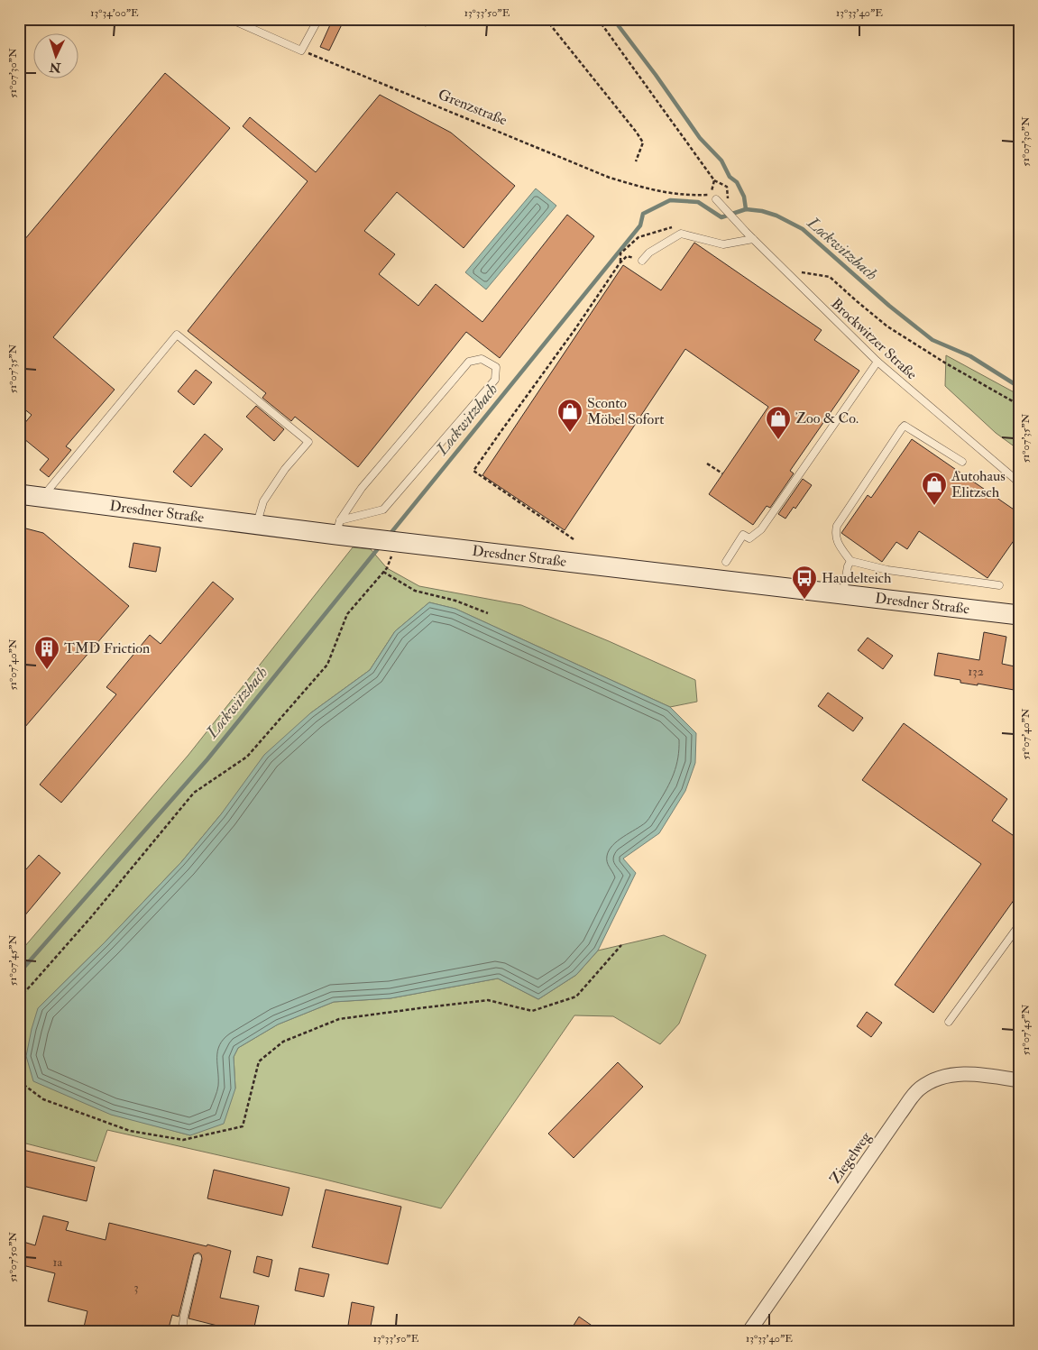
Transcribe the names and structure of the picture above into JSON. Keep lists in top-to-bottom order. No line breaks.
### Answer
{"streets":{"main road":["Dresdner Straße"],"street":["Ziegelweg"],"lane":["Brockwitzer Straße"],"path":["Grenzstraße"]},"crossings":[["Grenzstraße","Brockwitzer Straße"]],"water":["Lockwitzbach"],"places":{"shop":["Sconto Möbel Sofort","Zoo & Co.","Autohaus Elitzsch"],"bus stop":["Haudelteich"],"building":["TMD Friction"]},"house_numbers":["132","1a","3"],"north":"bottom","coordinates":["13°34'00\"E","13°33'50\"E","13°33'40\"E","51°07'30\"N","51°07'35\"N","51°07'40\"N","51°07'45\"N","51°07'50\"N"]}
